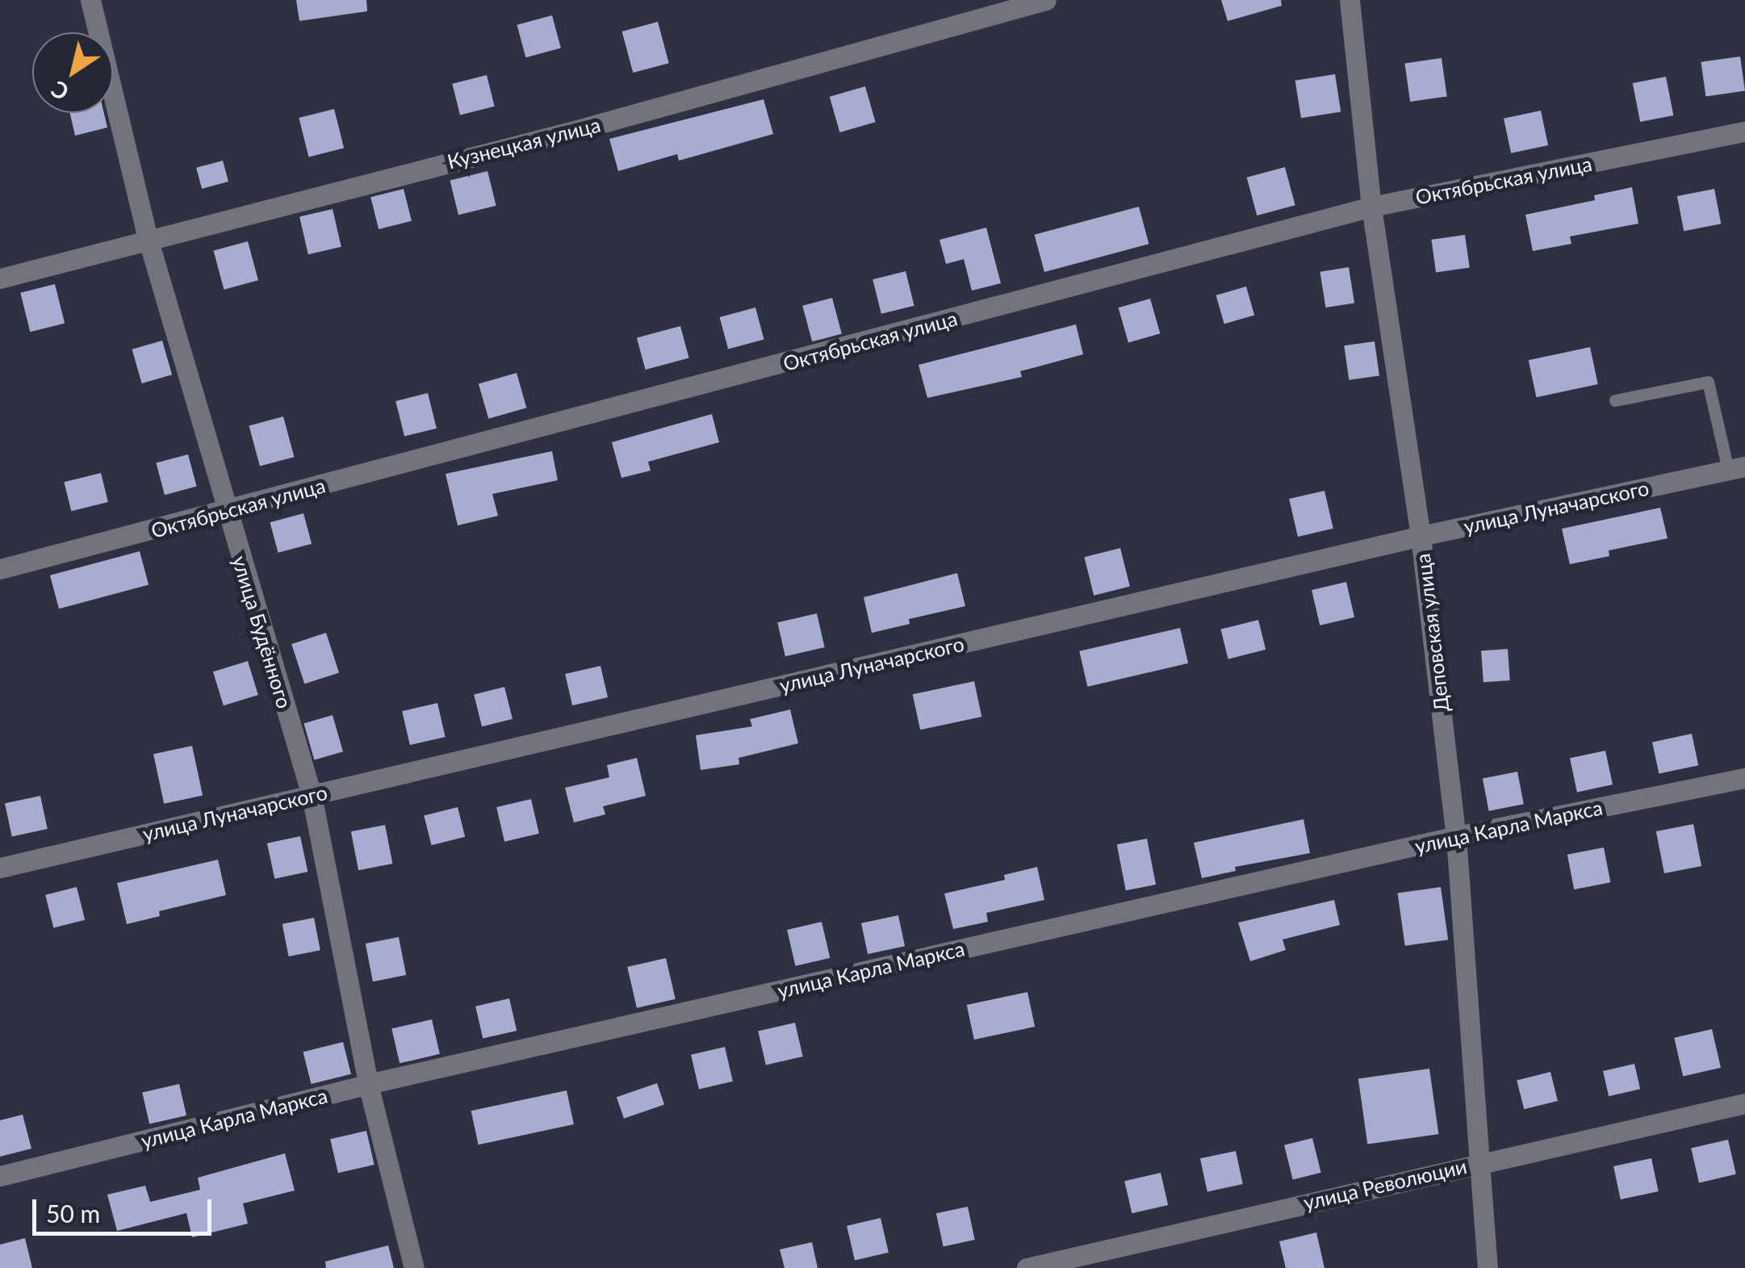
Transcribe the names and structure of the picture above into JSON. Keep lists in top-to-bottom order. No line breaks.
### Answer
{"streets":{"street":["Кузнецкая улица","Октябрьская улица","улица Луначарского","улица Будённого","Деповская улица","улица Карла Маркса","улица Революции"]},"crossings":[["Кузнецкая улица","улица Будённого"],["Октябрьская улица","улица Будённого"],["Октябрьская улица","Деповская улица"],["улица Луначарского","улица Будённого"],["улица Луначарского","Деповская улица"],["улица Будённого","улица Карла Маркса"],["Деповская улица","улица Карла Маркса"],["Деповская улица","улица Революции"]],"scale_bar":"50 m","north":"bottom left"}
